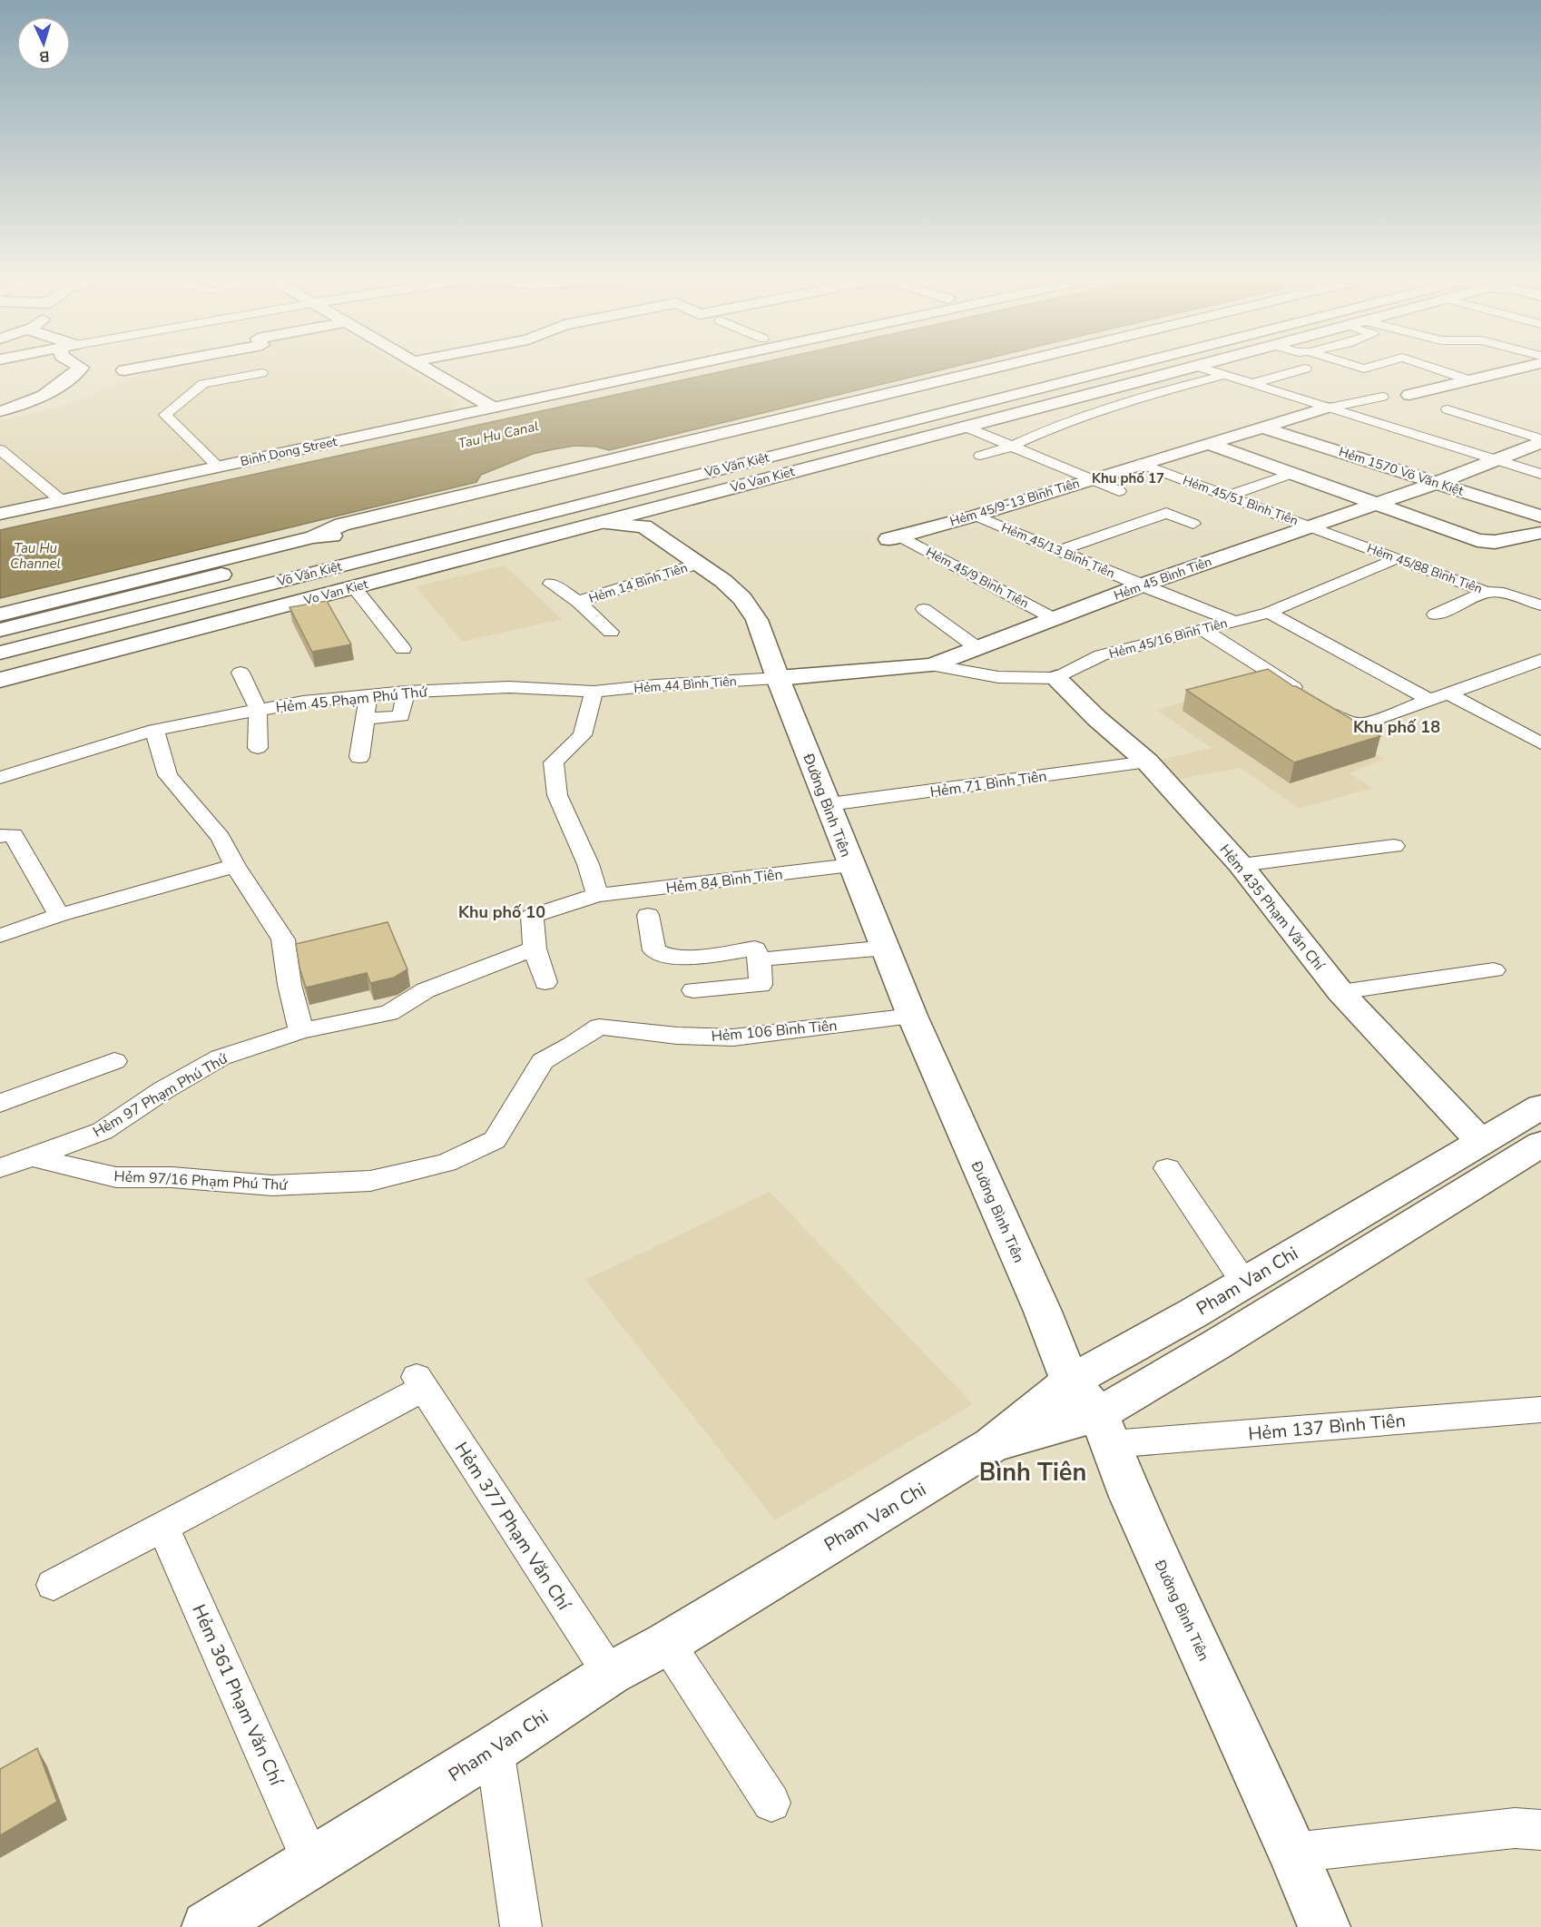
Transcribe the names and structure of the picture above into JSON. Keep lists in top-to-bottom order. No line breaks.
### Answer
{"streets":{"main road":["Binh Dong Street","Võ Văn Kiệt","Hẻm 1570 Võ Văn Kiệt","Vo Van Kiet","Hẻm 45/9-13 Bình Tiên","Hẻm 45 Bình Tiên","Đường Bình Tiên","Hẻm 435 Phạm Văn Chí","Pham Van Chi"],"lane":["Hẻm 45/51 Bình Tiên","Hẻm 45/13 Bình Tiên","Hẻm 45/88 Bình Tiên","Hẻm 45/9 Bình Tiên","Hẻm 14 Bình Tiên","Hẻm 45/16 Bình Tiên","Hẻm 44 Bình Tiên","Hẻm 45 Phạm Phú Thứ","Hẻm 71 Bình Tiên","Hẻm 84 Bình Tiên","Hẻm 106 Bình Tiên","Hẻm 97 Phạm Phú Thứ","Hẻm 97/16 Phạm Phú Thứ","Hẻm 137 Bình Tiên","Hẻm 377 Phạm Văn Chí","Hẻm 361 Phạm Văn Chí"]},"crossings":[["Hẻm 1570 Võ Văn Kiệt","Hẻm 45 Bình Tiên"],["Vo Van Kiet","Đường Bình Tiên"],["Hẻm 45/51 Bình Tiên","Hẻm 45/9-13 Bình Tiên"],["Hẻm 45/51 Bình Tiên","Hẻm 45/88 Bình Tiên"],["Hẻm 45/51 Bình Tiên","Hẻm 45 Bình Tiên"],["Hẻm 45/9-13 Bình Tiên","Hẻm 45/13 Bình Tiên"],["Hẻm 45/9-13 Bình Tiên","Hẻm 45/9 Bình Tiên"],["Hẻm 45/13 Bình Tiên","Hẻm 45 Bình Tiên"],["Hẻm 45/13 Bình Tiên","Hẻm 45/16 Bình Tiên"],["Hẻm 45/88 Bình Tiên","Hẻm 45 Bình Tiên"],["Hẻm 45/88 Bình Tiên","Hẻm 45/16 Bình Tiên"],["Hẻm 45/9 Bình Tiên","Hẻm 45 Bình Tiên"],["Hẻm 45 Bình Tiên","Hẻm 45/16 Bình Tiên"],["Hẻm 45 Bình Tiên","Hẻm 44 Bình Tiên"],["Hẻm 45 Bình Tiên","Đường Bình Tiên"],["Hẻm 14 Bình Tiên","Đường Bình Tiên"],["Hẻm 45/16 Bình Tiên","Hẻm 435 Phạm Văn Chí"],["Hẻm 44 Bình Tiên","Hẻm 45 Phạm Phú Thứ"],["Hẻm 44 Bình Tiên","Đường Bình Tiên"],["Hẻm 71 Bình Tiên","Đường Bình Tiên"],["Hẻm 71 Bình Tiên","Hẻm 435 Phạm Văn Chí"],["Đường Bình Tiên","Hẻm 84 Bình Tiên"],["Đường Bình Tiên","Hẻm 106 Bình Tiên"],["Đường Bình Tiên","Pham Van Chi"],["Đường Bình Tiên","Hẻm 137 Bình Tiên"],["Hẻm 84 Bình Tiên","Hẻm 97 Phạm Phú Thứ"],["Hẻm 435 Phạm Văn Chí","Pham Van Chi"],["Hẻm 106 Bình Tiên","Hẻm 97/16 Phạm Phú Thứ"],["Hẻm 97 Phạm Phú Thứ","Hẻm 97/16 Phạm Phú Thứ"],["Pham Van Chi","Hẻm 137 Bình Tiên"],["Pham Van Chi","Hẻm 377 Phạm Văn Chí"],["Pham Van Chi","Hẻm 361 Phạm Văn Chí"],["Hẻm 377 Phạm Văn Chí","Hẻm 361 Phạm Văn Chí"]],"districts":["Khu phố 17","Khu phố 18","Khu phố 10","Bình Tiên"],"water":["Tau Hu Canal","Tau Hu Channel"],"north":"bottom"}
